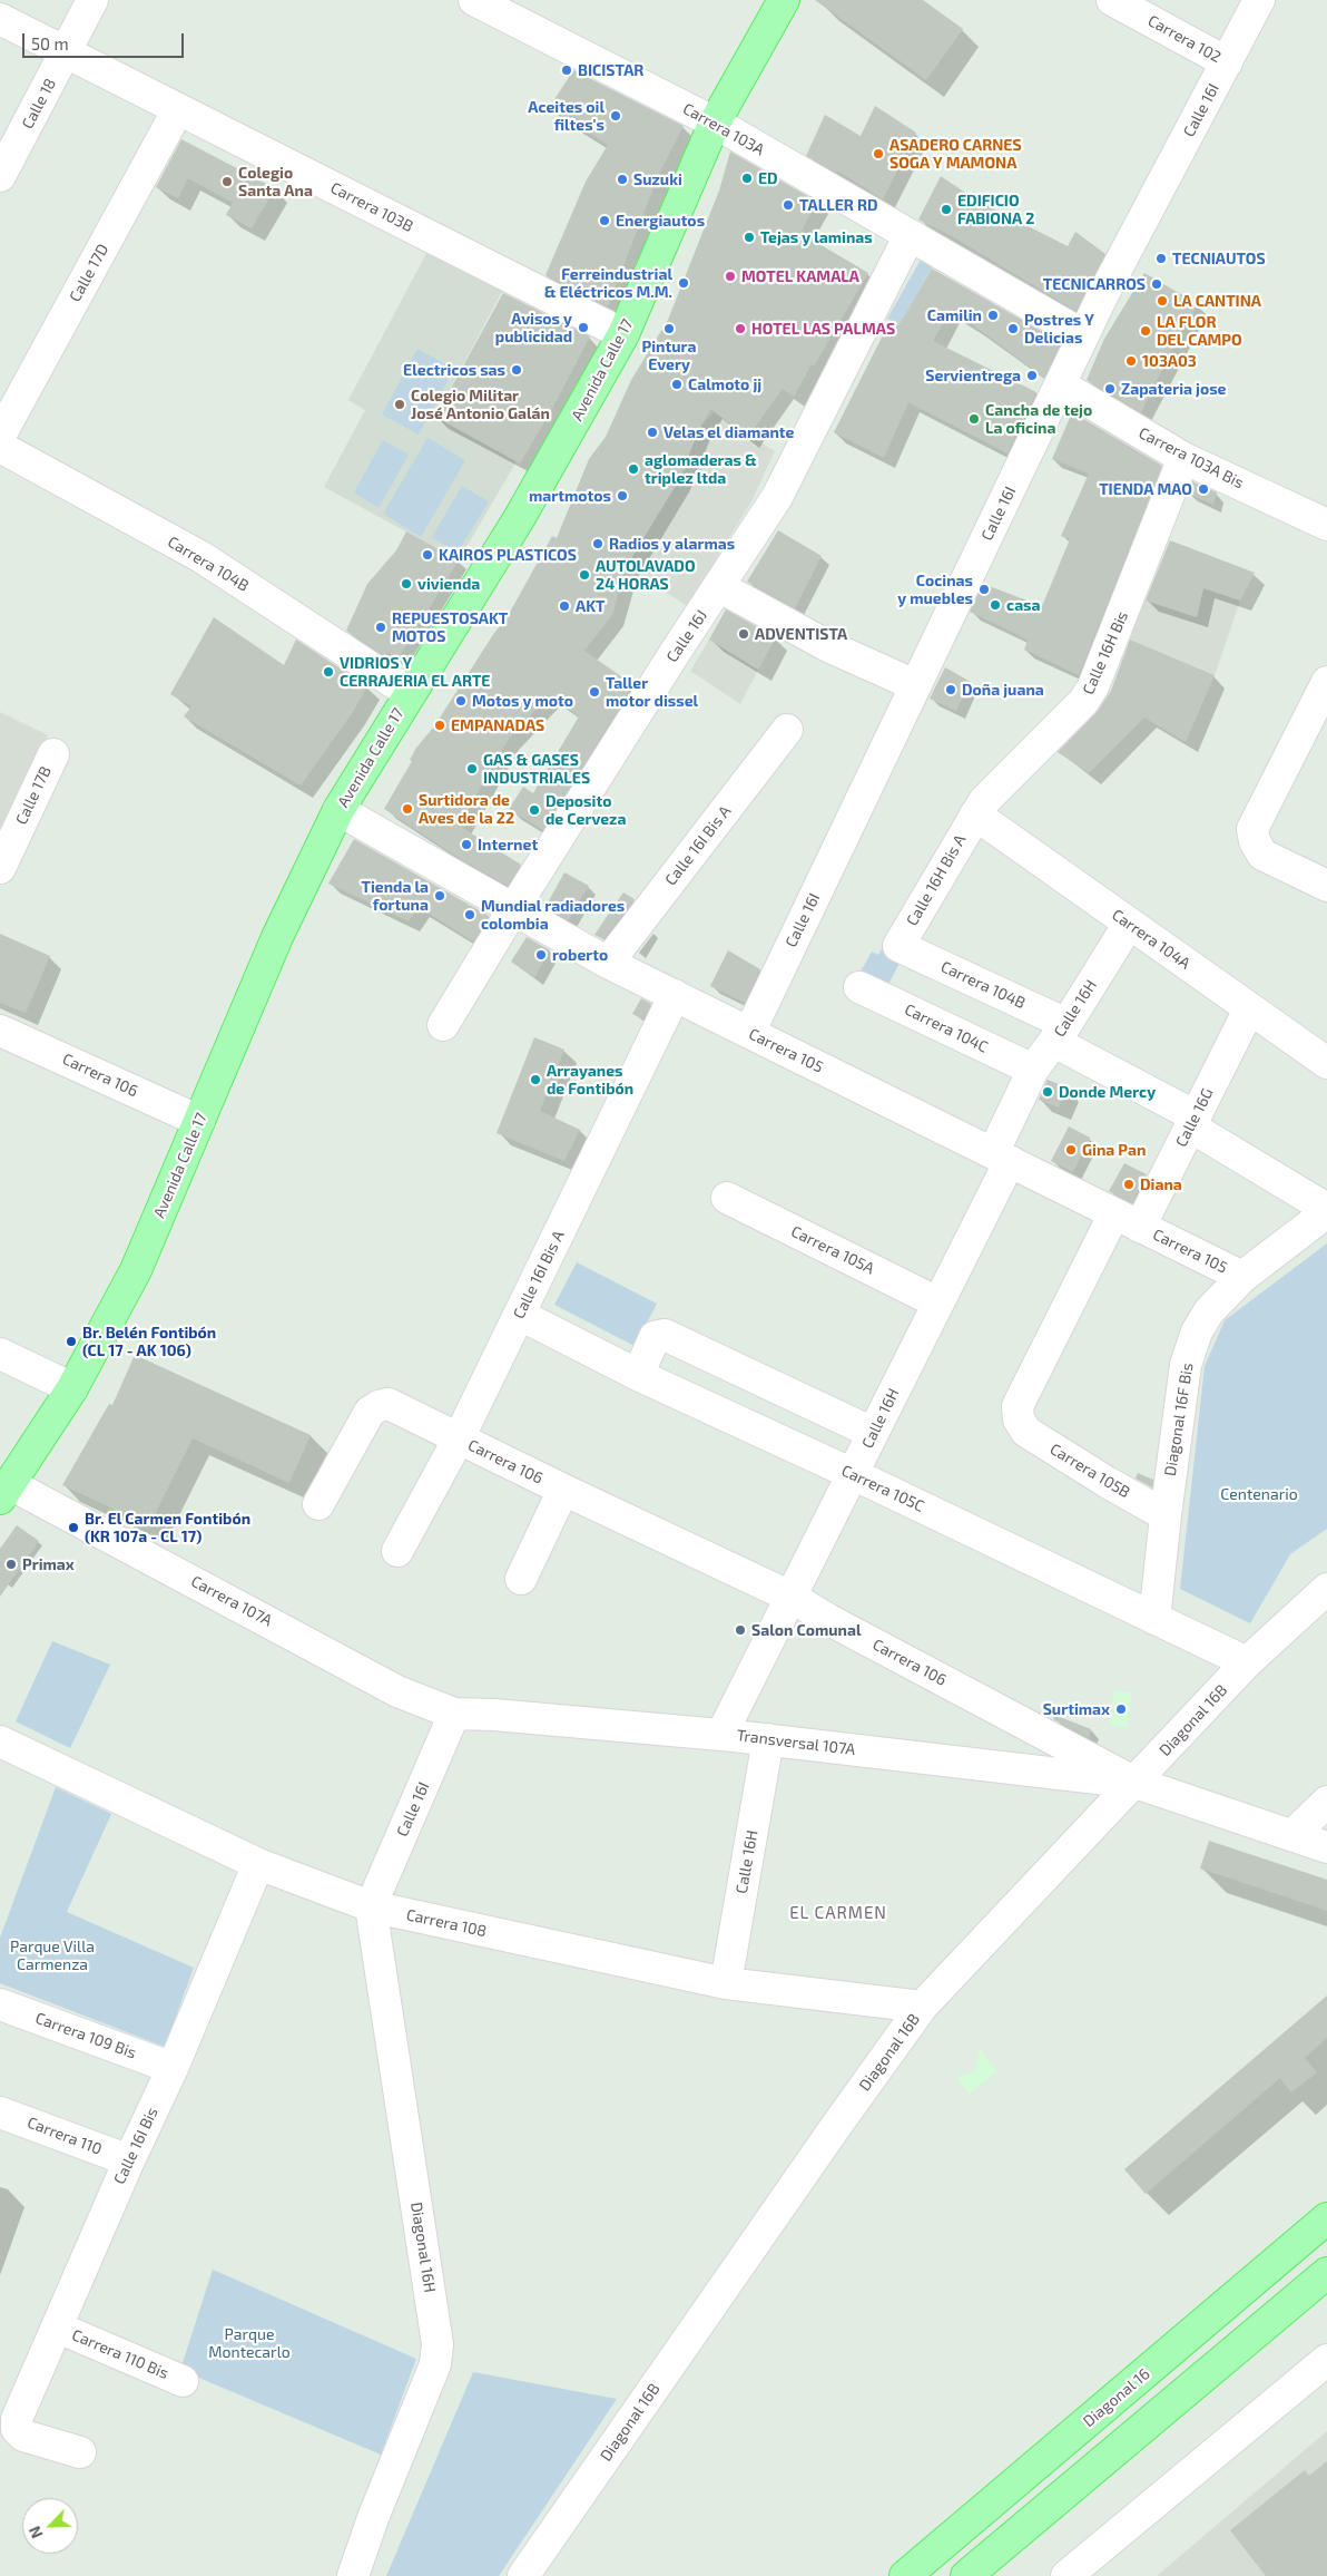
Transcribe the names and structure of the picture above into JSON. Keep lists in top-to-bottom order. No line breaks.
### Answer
{"streets":{"main road":["Avenida Calle 17","Diagonal 16"],"street":["Carrera 102","Calle 18","Calle 16I","Carrera 103A","Carrera 103B","Calle 17D","Carrera 103A Bis","Carrera 104B","Calle 16J","Calle 16H Bis","Calle 17B","Calle 16I Bis A","Calle 16H Bis A","Carrera 104A","Calle 16H","Carrera 104C","Carrera 105","Carrera 106","Calle 16G","Carrera 105A","Diagonal 16F Bis","Carrera 105B","Carrera 105C","Carrera 107A","Diagonal 16B","Transversal 107A","Carrera 108","Carrera 109 Bis","Carrera 110","Calle 16I Bis","Diagonal 16H","Carrera 110 Bis"]},"crossings":[["Carrera 102","Calle 16I"],["Calle 18","Carrera 103B"],["Calle 16I","Carrera 103A"],["Calle 16I","Carrera 103A Bis"],["Calle 16I","Carrera 105"],["Calle 16I","Carrera 107A"],["Calle 16I","Transversal 107A"],["Calle 16I","Carrera 108"],["Calle 16I","Diagonal 16H"],["Carrera 103A","Avenida Calle 17"],["Carrera 103A","Calle 16J"],["Carrera 103B","Calle 17D"],["Carrera 103B","Avenida Calle 17"],["Avenida Calle 17","Carrera 104B"],["Avenida Calle 17","Carrera 105"],["Avenida Calle 17","Carrera 106"],["Avenida Calle 17","Carrera 107A"],["Carrera 103A Bis","Calle 16H Bis"],["Carrera 104B","Calle 16H Bis A"],["Carrera 104B","Calle 16H"],["Carrera 104B","Calle 16G"],["Carrera 104B","Diagonal 16F Bis"],["Calle 16J","Carrera 105"],["Calle 16H Bis","Calle 16H Bis A"],["Calle 16H Bis","Carrera 104A"],["Calle 16I Bis A","Carrera 105"],["Calle 16I Bis A","Carrera 106"],["Calle 16I Bis A","Carrera 105C"],["Calle 16H Bis A","Carrera 104A"],["Carrera 104A","Calle 16H"],["Carrera 104A","Calle 16G"],["Calle 16H","Carrera 104C"],["Calle 16H","Carrera 105"],["Calle 16H","Carrera 106"],["Calle 16H","Carrera 105A"],["Calle 16H","Carrera 105C"],["Calle 16H","Transversal 107A"],["Calle 16H","Carrera 108"],["Carrera 105","Calle 16G"],["Carrera 105","Diagonal 16F Bis"],["Carrera 106","Diagonal 16B"],["Carrera 106","Transversal 107A"],["Calle 16G","Carrera 105B"],["Diagonal 16F Bis","Carrera 105B"],["Diagonal 16F Bis","Carrera 105C"],["Carrera 105C","Diagonal 16B"],["Carrera 107A","Transversal 107A"],["Diagonal 16B","Transversal 107A"],["Diagonal 16B","Carrera 108"],["Carrera 108","Calle 16I Bis"],["Carrera 108","Diagonal 16H"],["Carrera 109 Bis","Calle 16I Bis"],["Carrera 110","Calle 16I Bis"],["Calle 16I Bis","Carrera 110 Bis"]],"districts":["EL CARMEN"],"parks":["Centenario","Parque Villa Carmenza","Parque Montecarlo"],"places":["BICISTAR","Aceites oil filtes's","ASADERO CARNES SOGA Y MAMONA","ED","Suzuki","Colegio Santa Ana","TALLER RD","EDIFICIO FABIONA 2","Energiautos","Tejas y laminas","TECNIAUTOS","MOTEL KAMALA","Ferreindustrial & Eléctricos M.M.","TECNICARROS","LA CANTINA","Camilin","Avisos y publicidad","Pintura Every","HOTEL LAS PALMAS","Postres Y Delicias","LA FLOR DEL CAMPO","103A03","Electricos sas","Servientrega","Calmoto jj","Zapateria jose","Colegio Militar José Antonio Galán","Cancha de tejo La oficina","Velas el diamante","aglomaderas & triplez ltda","TIENDA MAO","martmotos","Radios y alarmas","KAIROS PLASTICOS","AUTOLAVADO 24 HORAS","vivienda","Cocinas y muebles","casa","AKT","REPUESTOSAKT MOTOS","ADVENTISTA","VIDRIOS Y CERRAJERIA EL ARTE","Doña juana","Taller motor dissel","Motos y moto","EMPANADAS","GAS & GASES INDUSTRIALES","Surtidora de Aves de la 22","Deposito de Cerveza","Internet","Tienda la fortuna","Mundial radiadores colombia","roberto","Arrayanes de Fontibón","Donde Mercy","Gina Pan","Diana","Br. Belén Fontibón (CL 17 - AK 106)","Br. El Carmen Fontibón (KR 107a - CL 17)","Primax","Salon Comunal","Surtimax"],"scale_bar":"50 m","north":"bottom left"}
